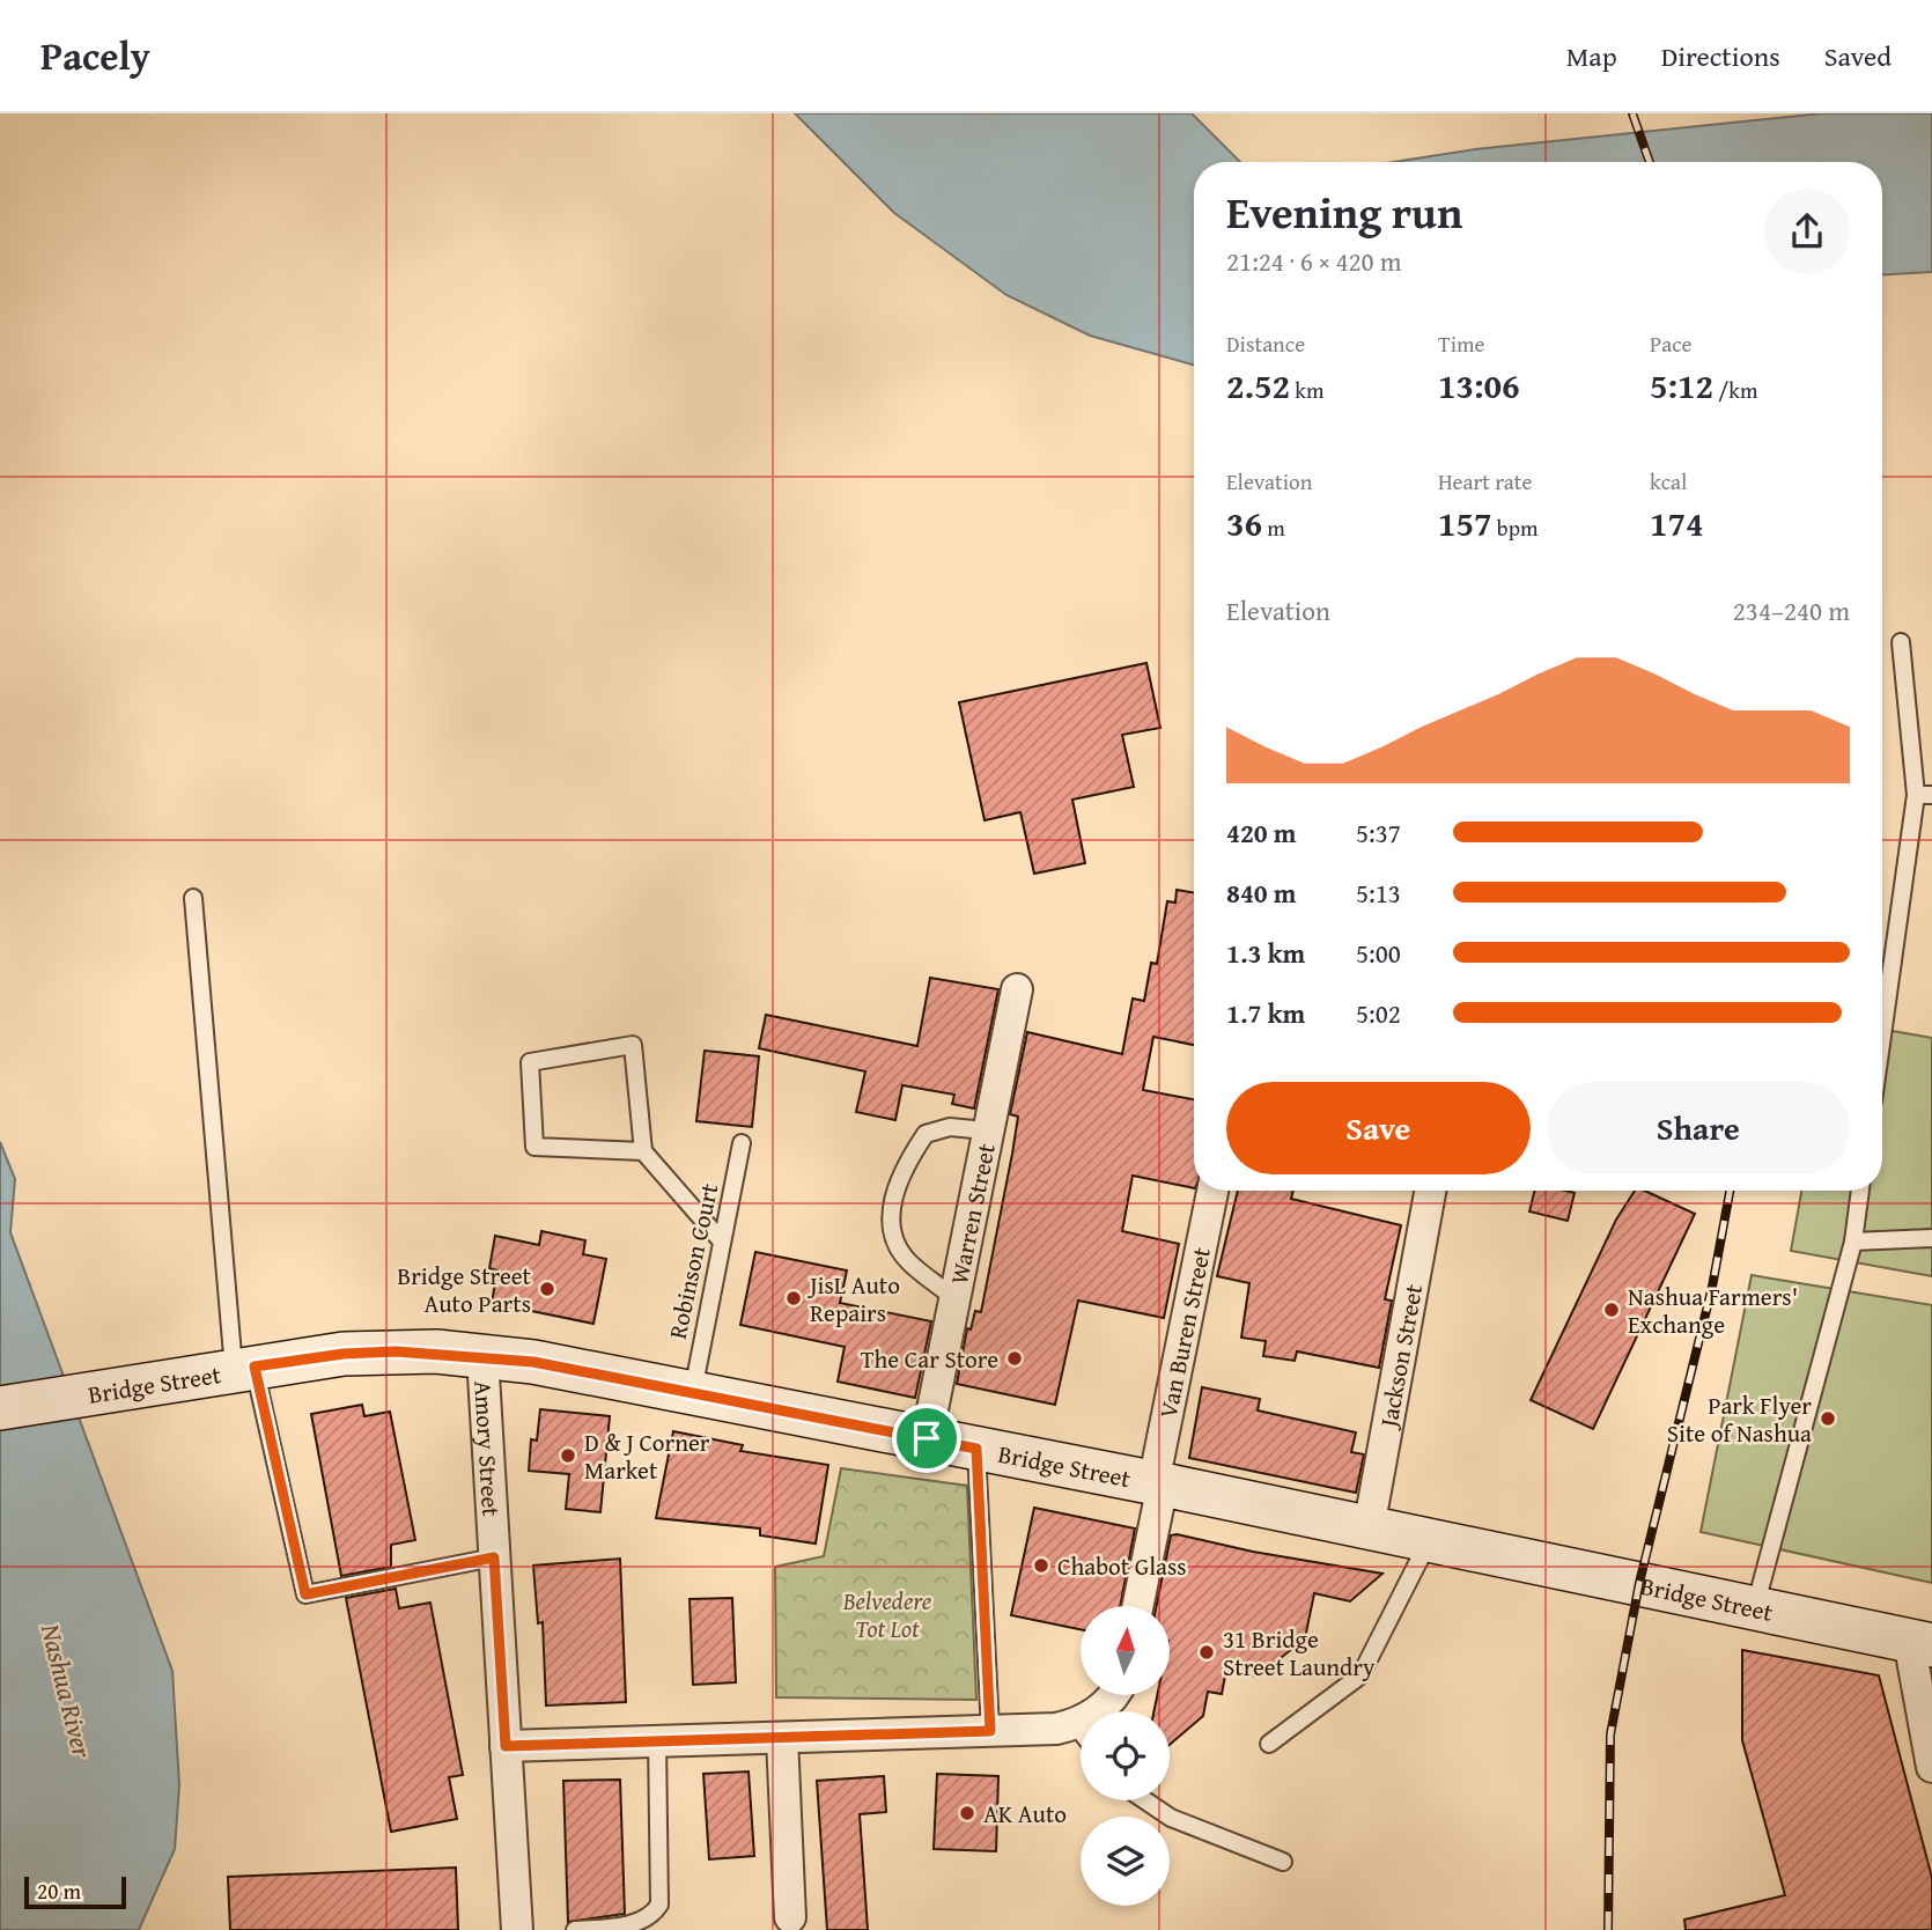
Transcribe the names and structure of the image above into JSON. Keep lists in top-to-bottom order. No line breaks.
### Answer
{"streets":{"street":["Warren Street","Van Buren Street","Jackson Street","Bridge Street","Amory Street"],"lane":["Robinson Court"]},"crossings":[["Warren Street","Bridge Street"],["Robinson Court","Bridge Street"],["Van Buren Street","Bridge Street"],["Jackson Street","Bridge Street"],["Bridge Street","Amory Street"]],"water":["Nashua River"],"parks":["Belvedere Tot Lot"],"places":["Bridge Street Auto Parts","JisL Auto Repairs","Nashua Farmers' Exchange","The Car Store","Park Flyer Site of Nashua","D & J Corner Market","Chabot Glass","31 Bridge Street Laundry","AK Auto"],"scale_bar":"20 m","north":"top","page":{"header":"Pacely","nav":["Map","Directions","Saved"],"heading":["Evening run","21:24 · 6 × 420 m"],"stats":[["Distance","2.52 km"],["Time","13:06"],["Pace","5:12 /km"],["Elevation","36 m"],["Heart rate","157 bpm"],["kcal","174"]],"chart":["Elevation","234–240 m"],"list":[{"name":"420 m","note":"5:37"},{"name":"840 m","note":"5:13"},{"name":"1.3 km","note":"5:00"},{"name":"1.7 km","note":"5:02"}],"buttons":["Save","Share"],"scale":"20 m"}}
